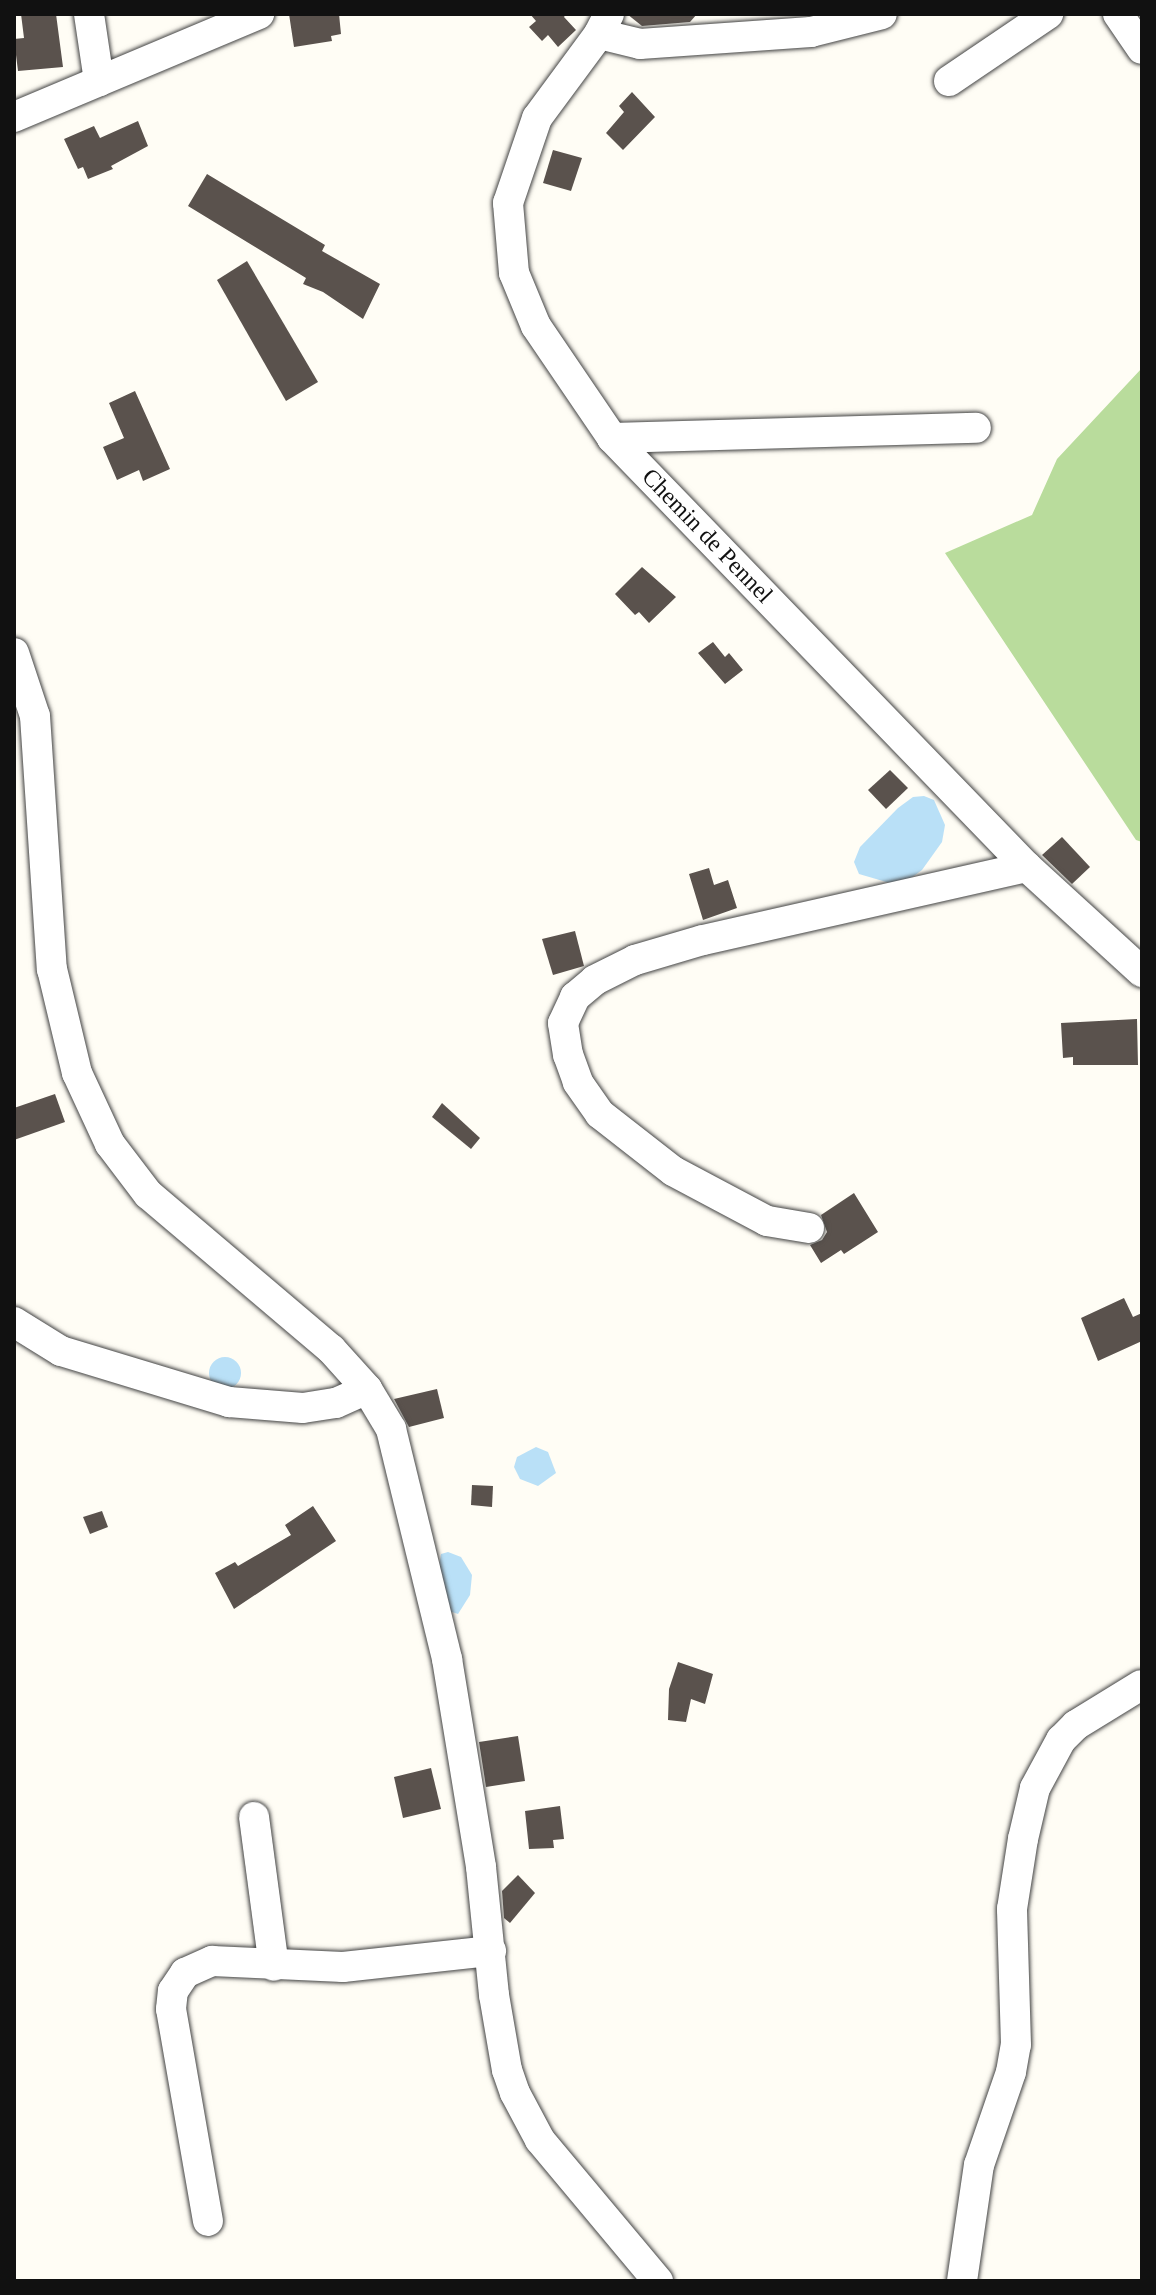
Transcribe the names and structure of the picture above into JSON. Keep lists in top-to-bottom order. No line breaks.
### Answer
{"streets":{"street":["Chemin de Pennel"]}}
